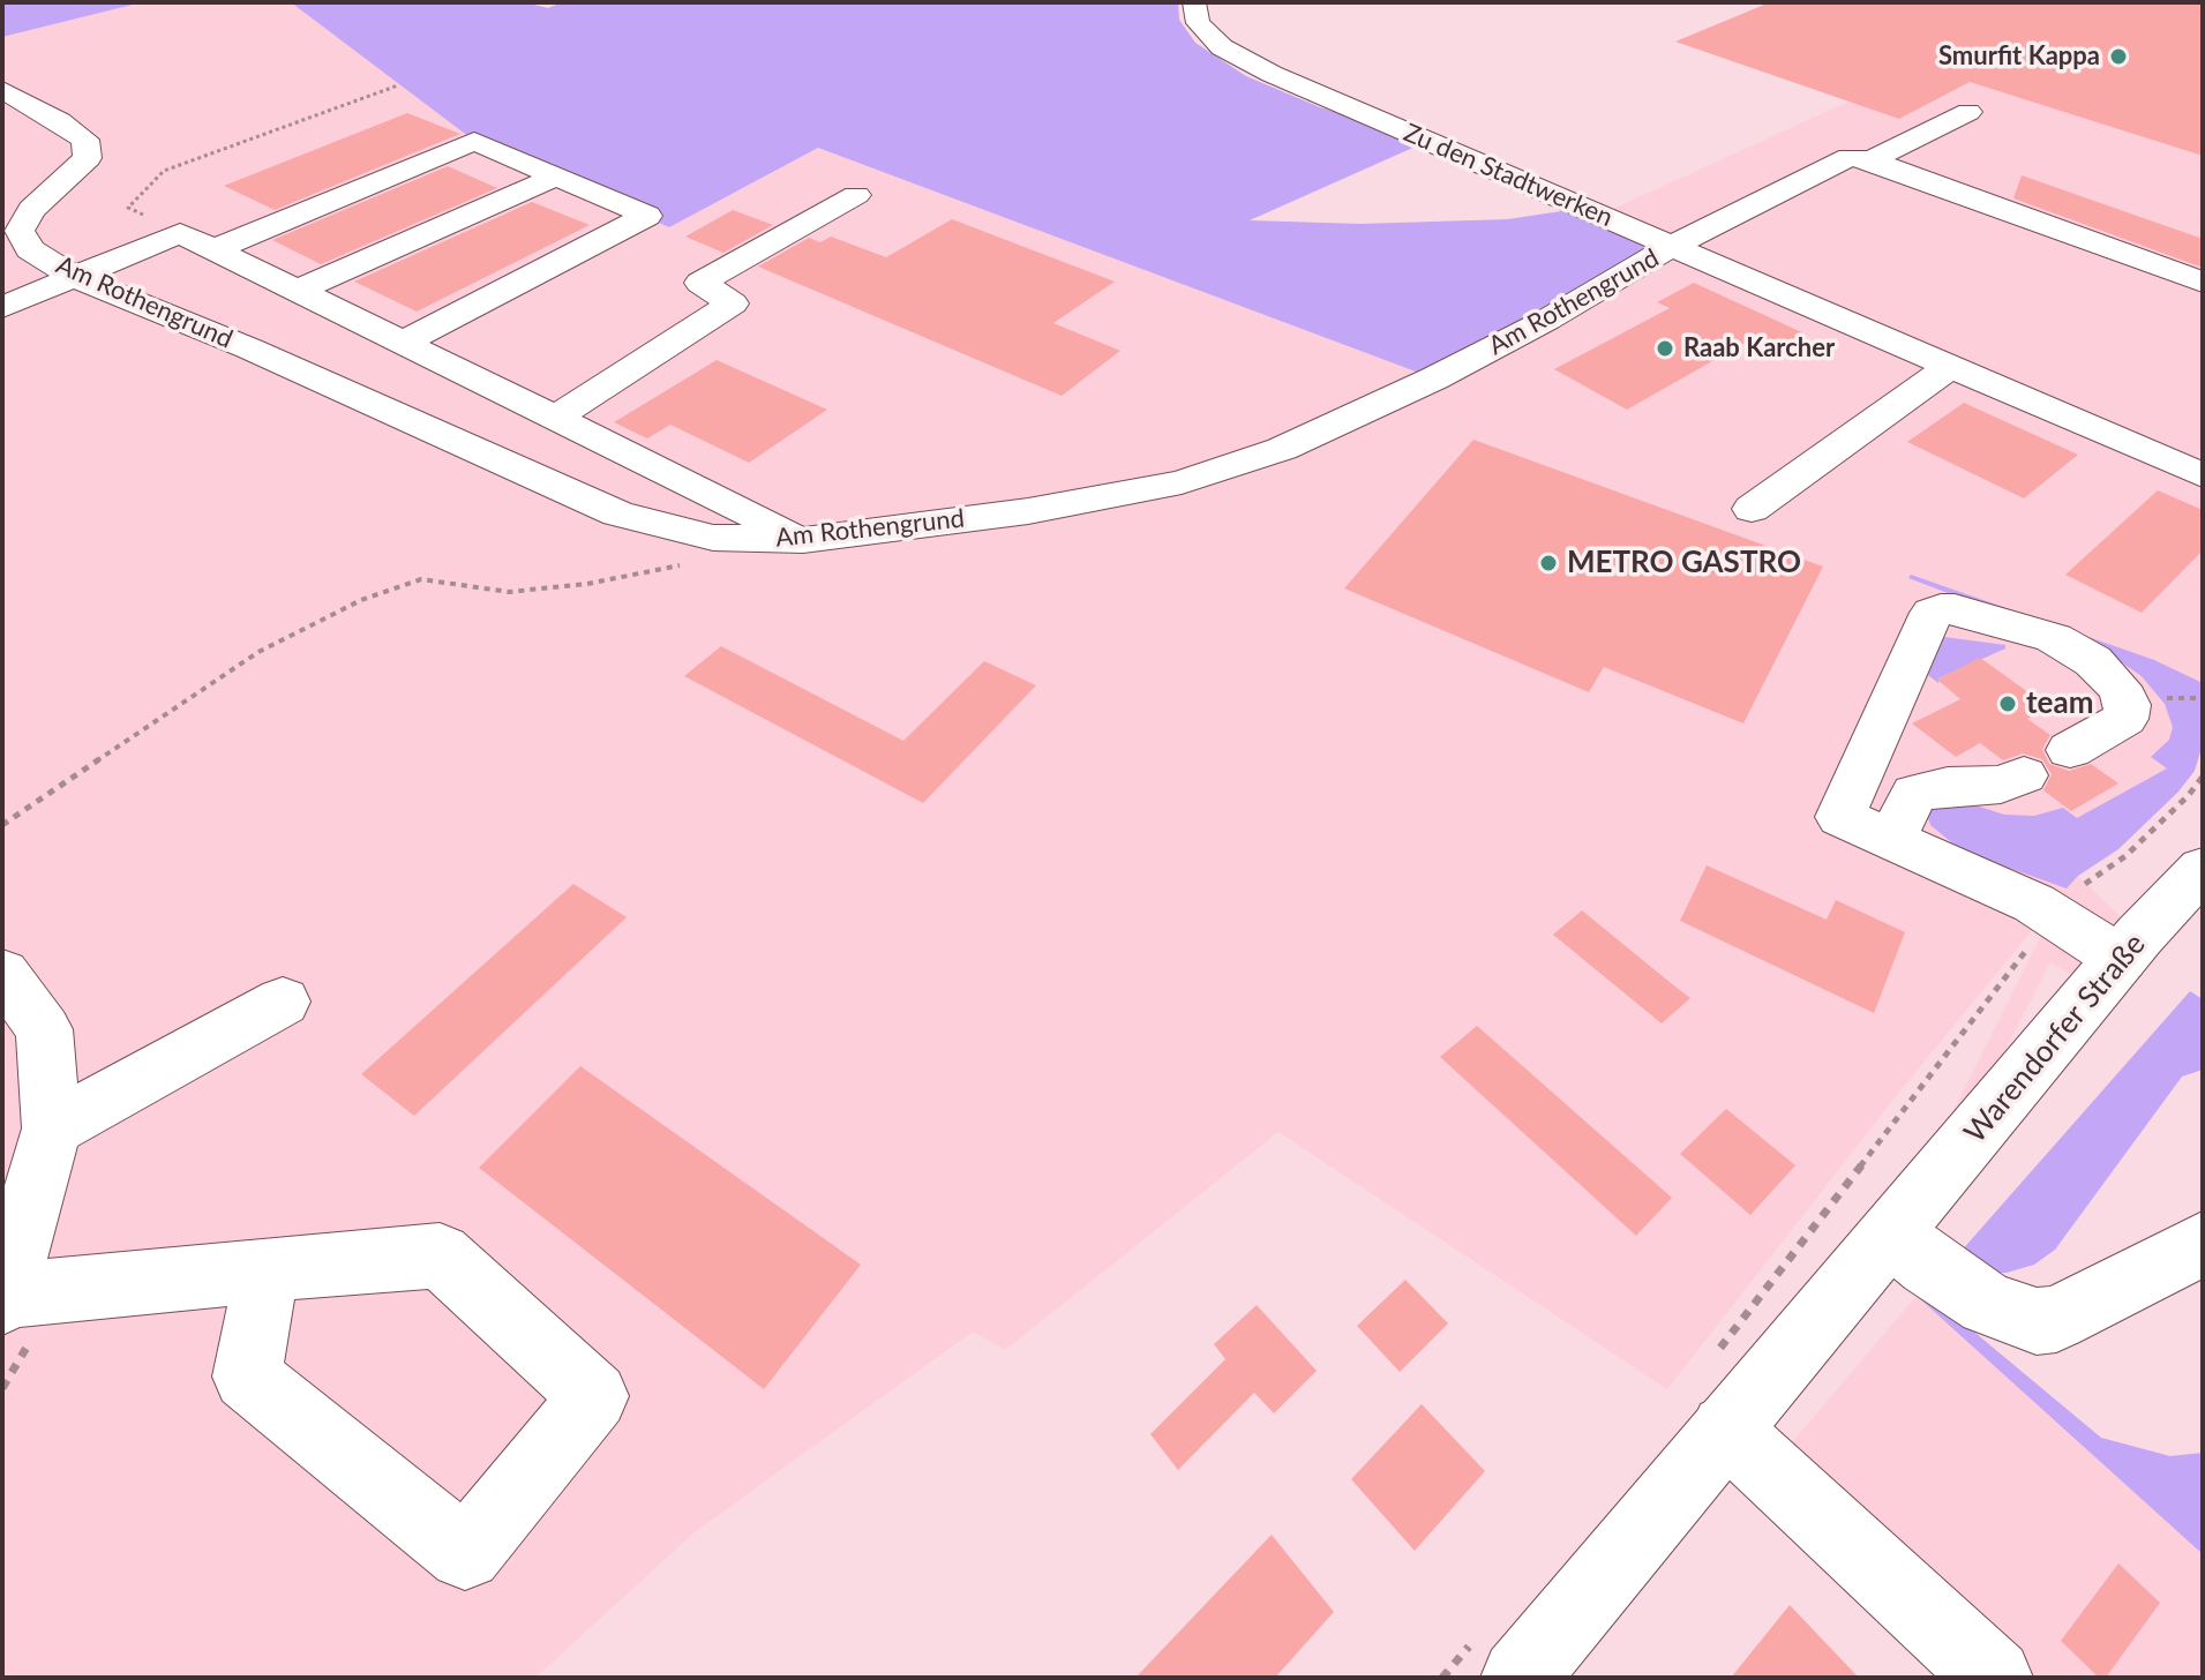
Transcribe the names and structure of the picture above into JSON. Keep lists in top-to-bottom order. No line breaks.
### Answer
{"streets":{"street":["Zu den Stadtwerken","Am Rothengrund","Warendorfer Straße"]},"crossings":[["Zu den Stadtwerken","Am Rothengrund"]],"places":["Smurfit Kappa","Raab Karcher","METRO GASTRO","team"]}
